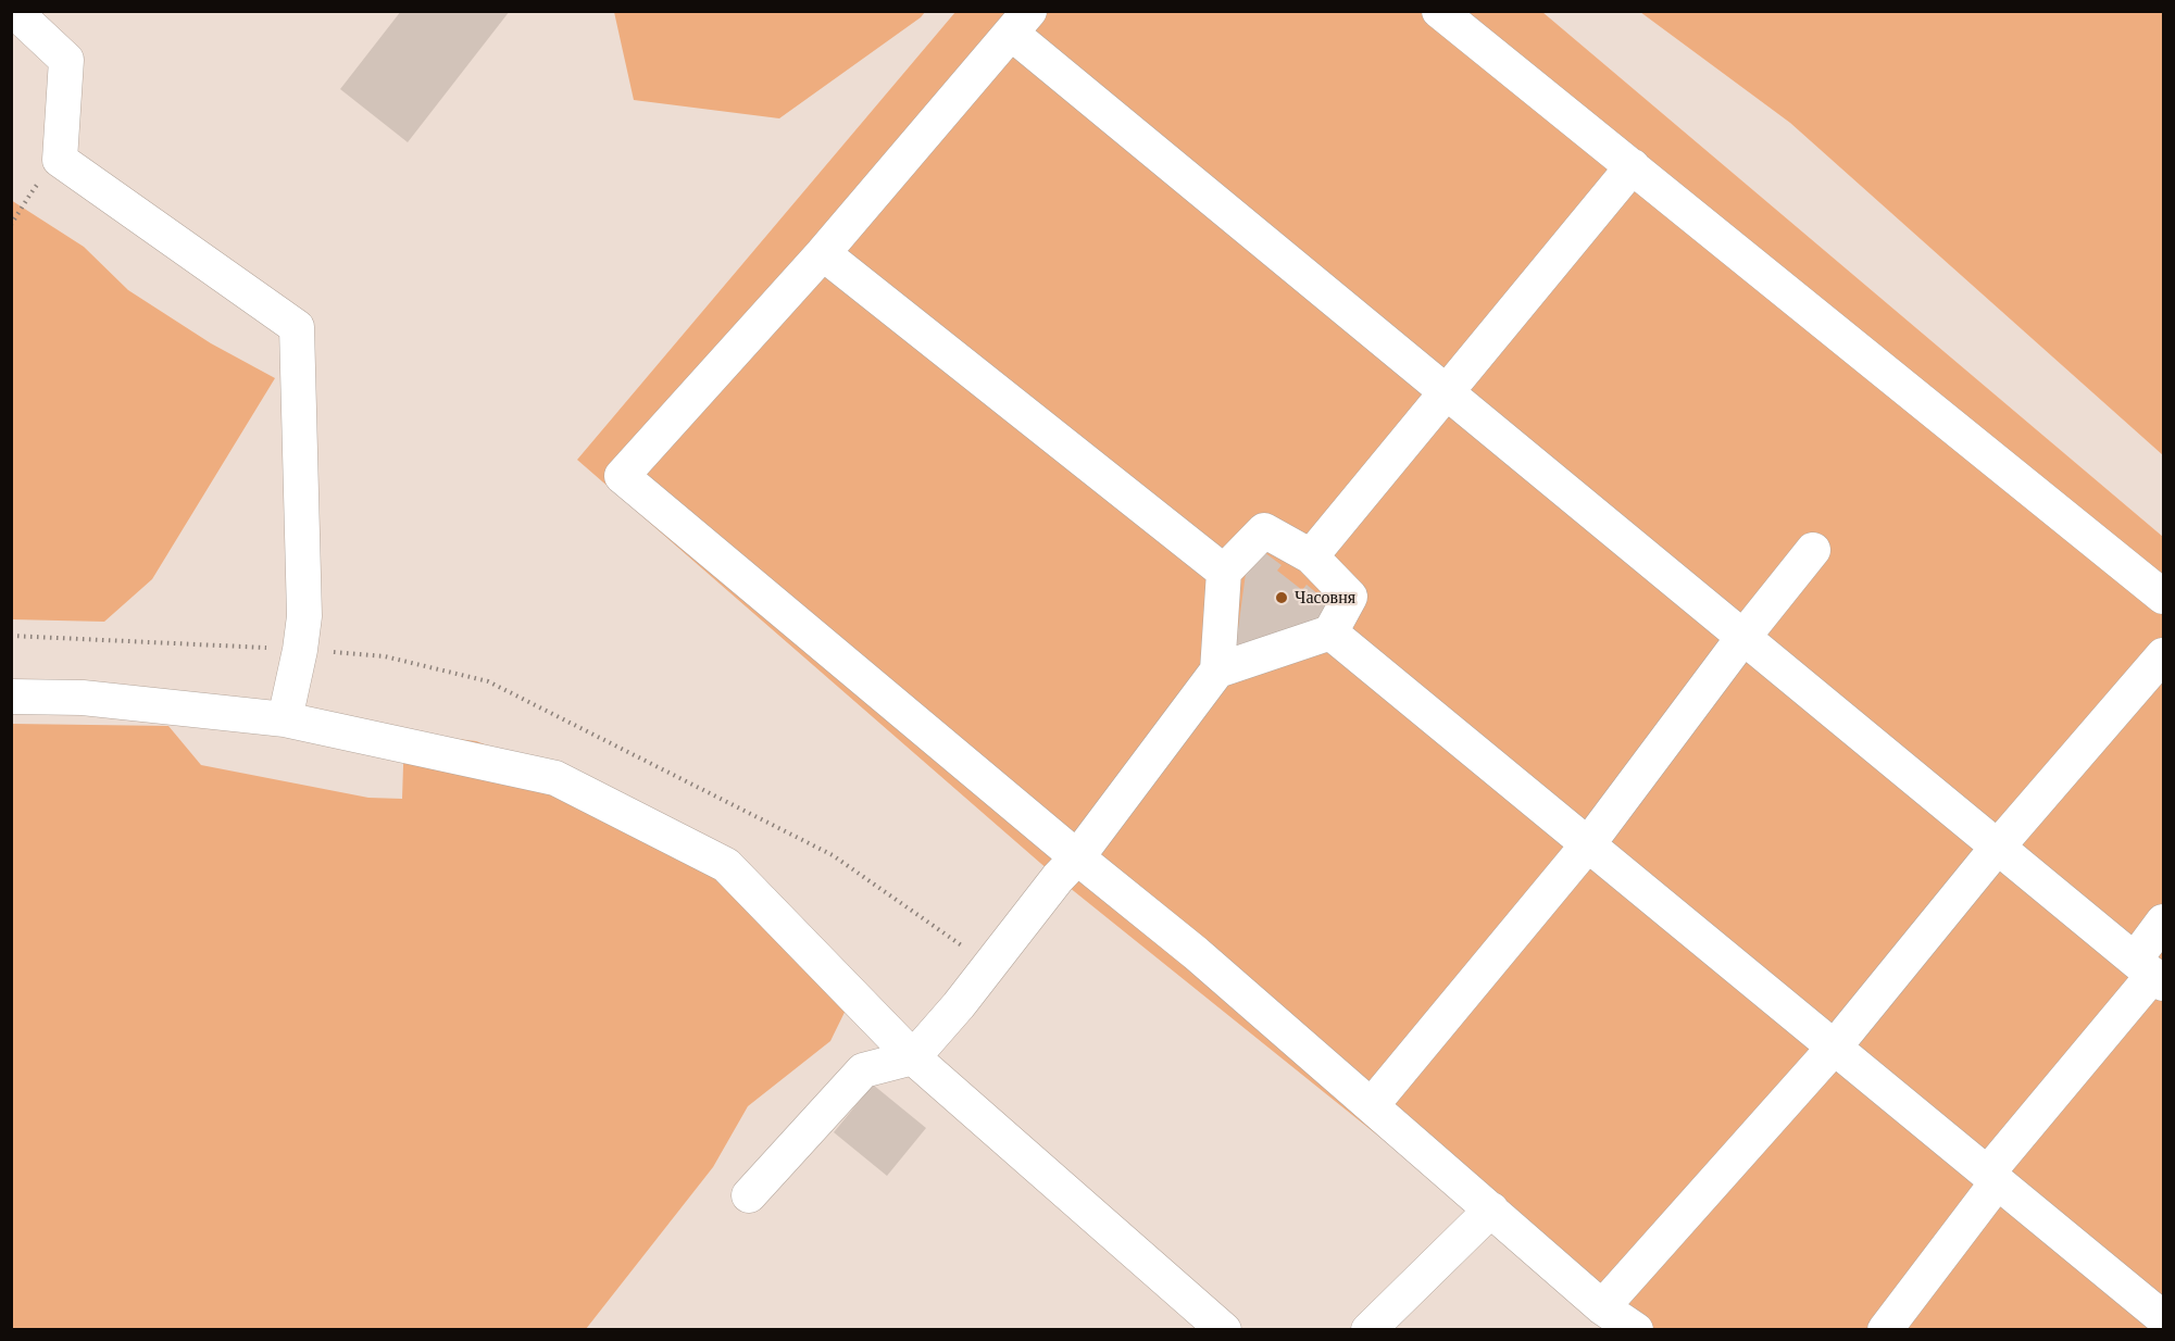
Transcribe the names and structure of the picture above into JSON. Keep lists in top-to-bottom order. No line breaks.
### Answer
{"places":["Часовня"]}
